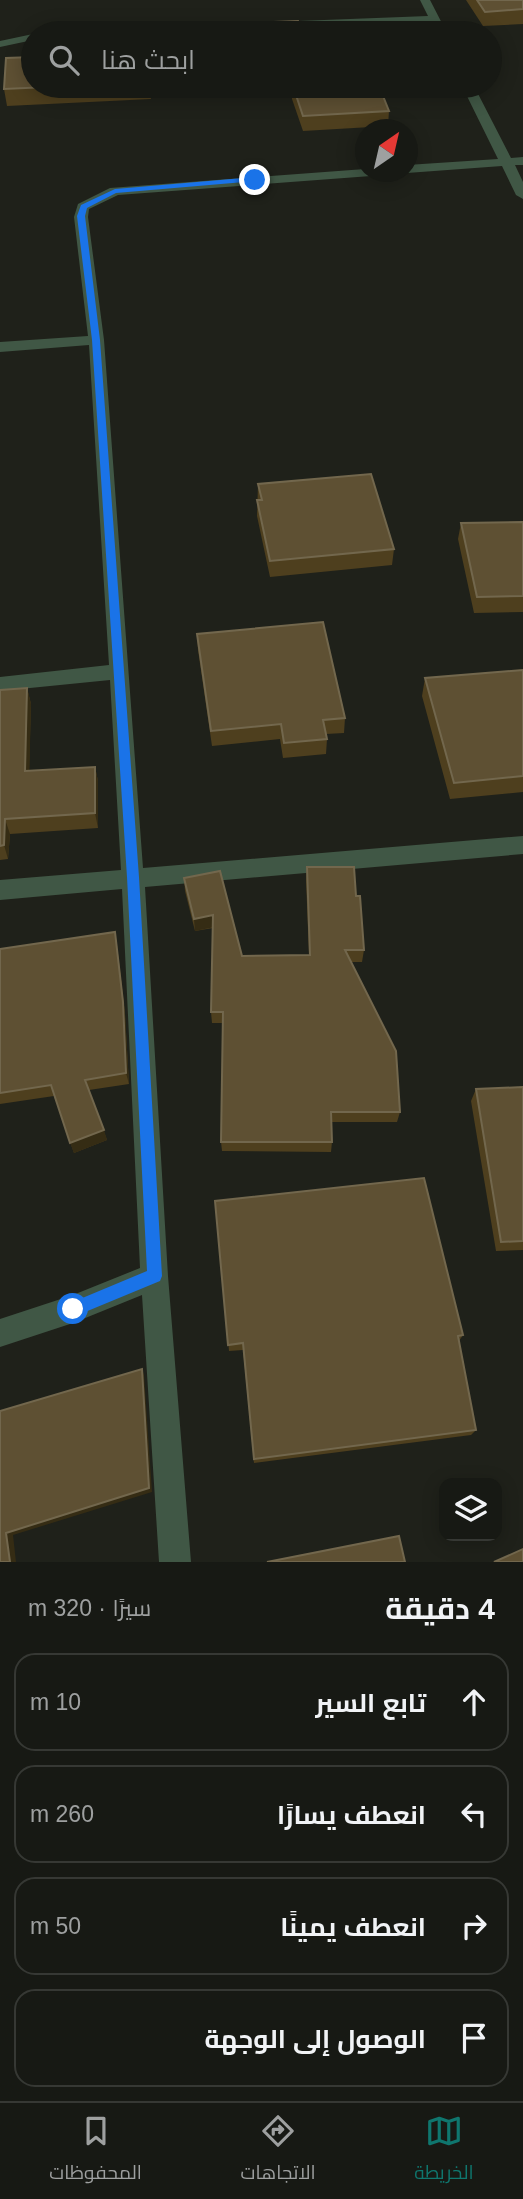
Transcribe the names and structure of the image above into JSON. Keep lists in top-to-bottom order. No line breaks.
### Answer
{"north":"top right","page":{"search":"ابحث هنا","heading":["4 دقيقة","سيرًا · 320 m"],"list":[["تابع السير","10 m"],["انعطف يسارًا","260 m"],["انعطف يمينًا","50 m"],"الوصول إلى الوجهة"],"nav":["الخريطة","الاتجاهات","المحفوظات"]}}
